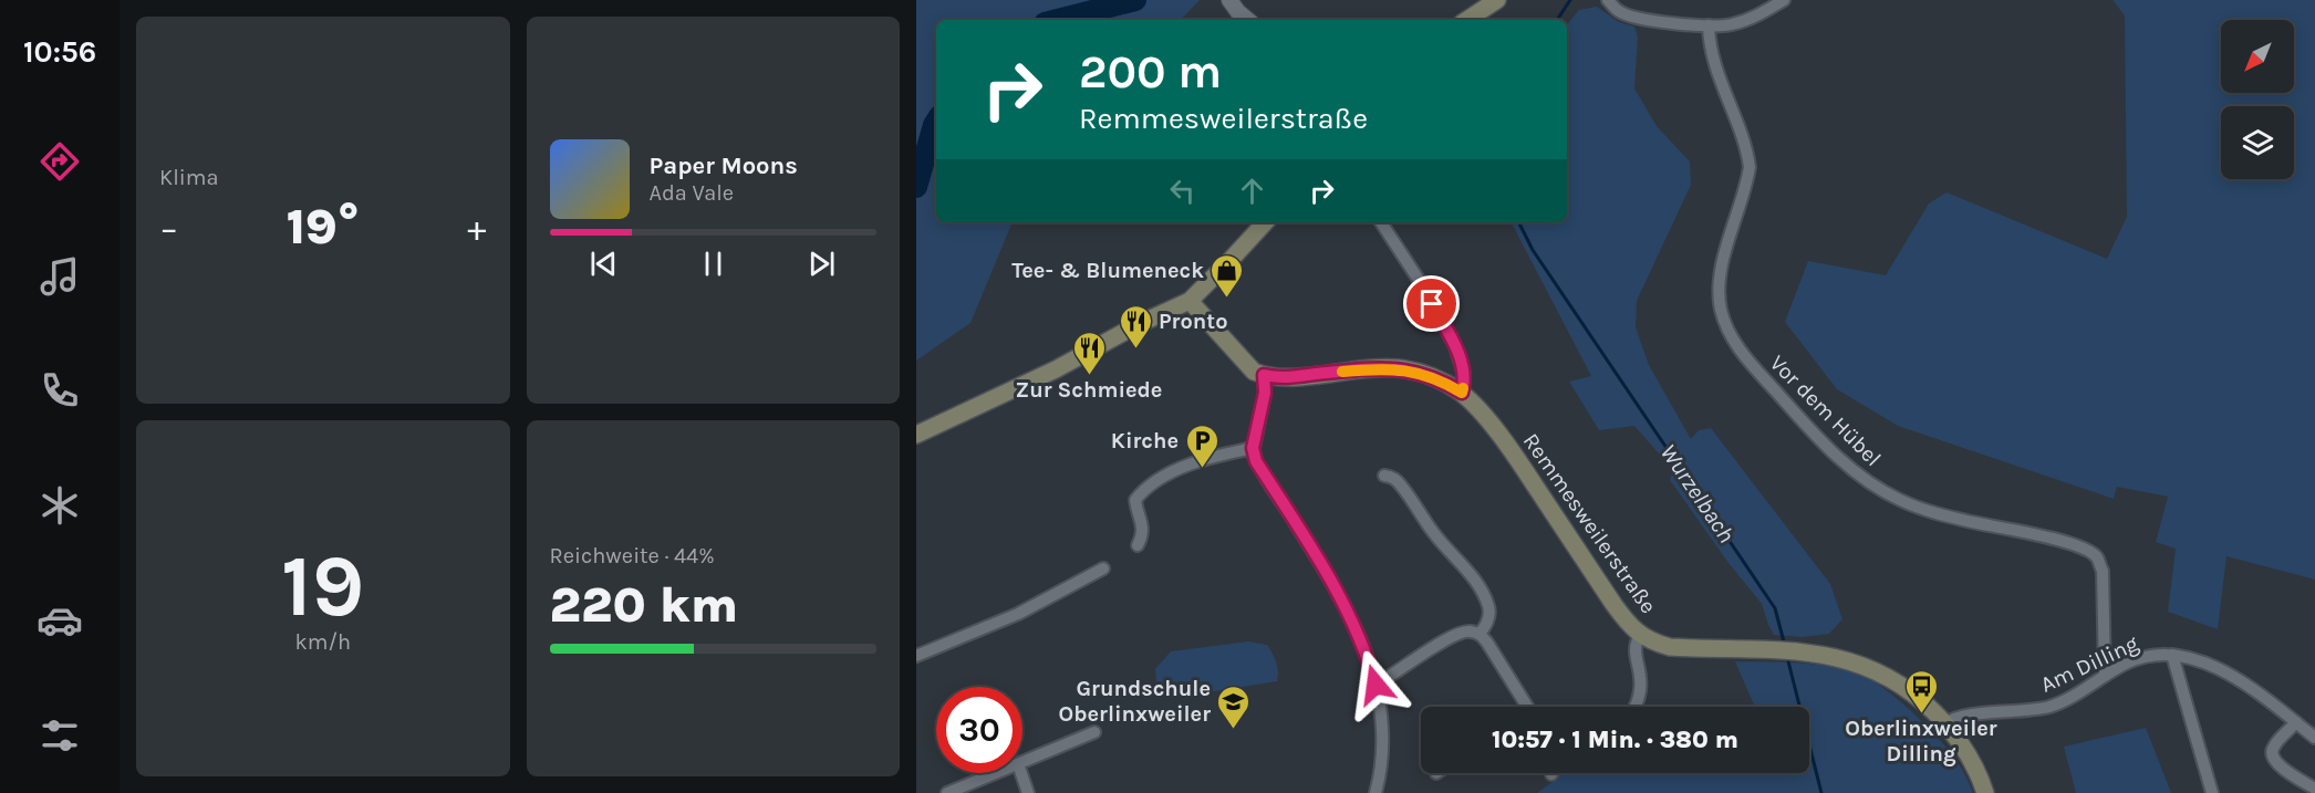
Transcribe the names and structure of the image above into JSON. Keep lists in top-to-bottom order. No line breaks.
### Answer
{"streets":{"main road":["Remmesweilerstraße"],"street":["Vor dem Hübel","Am Dilling"]},"crossings":[["Vor dem Hübel","Am Dilling"],["Remmesweilerstraße","Am Dilling"]],"water":["Wurzelbach"],"places":{"shop":["Tee- & Blumeneck"],"restaurant":["Pronto","Zur Schmiede"],"parking":["Kirche"],"bus stop":["Oberlinxweiler Dilling"],"school or university":["Grundschule Oberlinxweiler"]},"north":"bottom left","page":{"tabs":"10:56","tile":["Klima",["19","km/h"],["Reichweite · 44%","220 km"]],"turn":["200 m","Remmesweilerstraße"],"song":["Paper Moons","Ada Vale"],"heat":["−","19°","+"],"limit":"30","trip":"10:57 · 1 Min. · 380 m"}}
